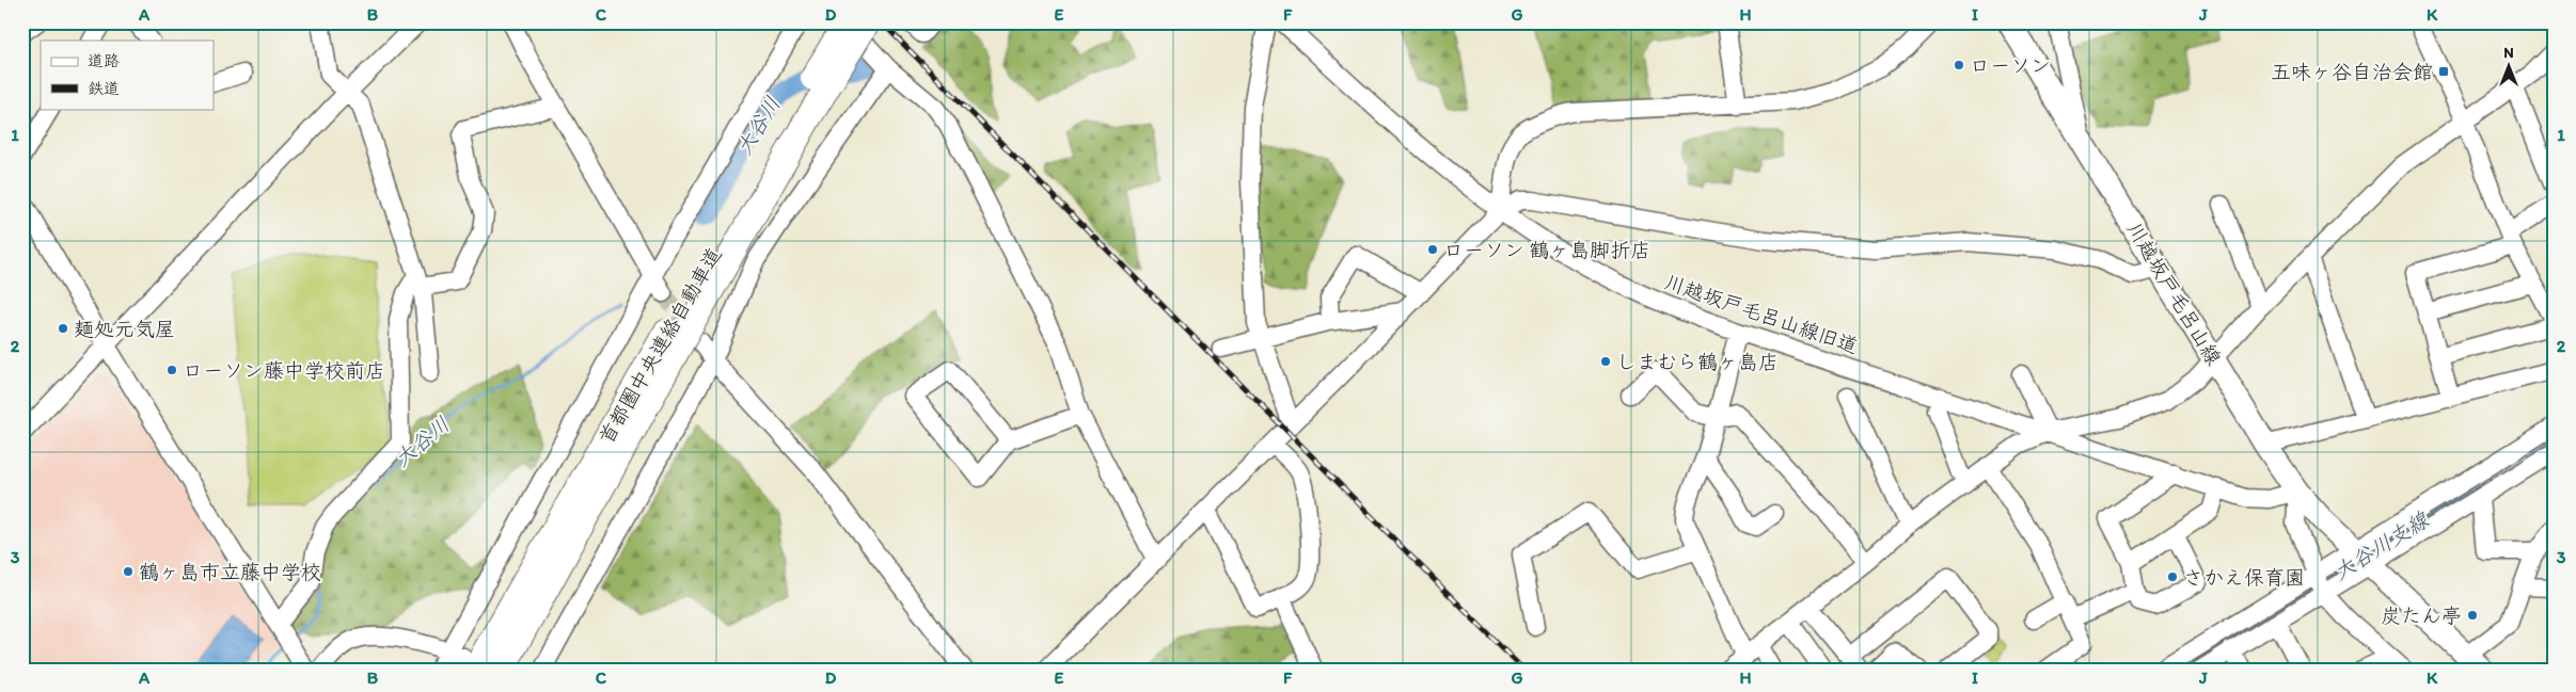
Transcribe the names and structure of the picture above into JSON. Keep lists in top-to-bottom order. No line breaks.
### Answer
{"streets":{"highway":["首都圏中央連絡自動車道"],"main road":["川越坂戸毛呂山線"],"street":["川越坂戸毛呂山線旧道"]},"crossings":[["川越坂戸毛呂山線","川越坂戸毛呂山線旧道"]],"water":["大谷川","大谷川支線"],"places":{"other":["ローソン","ローソン 鶴ヶ島脚折店","麺処元気屋","しまむら鶴ヶ島店","ローソン藤中学校前店","鶴ヶ島市立藤中学校","さかえ保育園","炭たん亭"],"transit":["五味ヶ谷自治会館"]},"legend":["道路","鉄道"],"north":"top","grid":{"columns":["A","B","C","D","E","F","G","H","I","J","K"],"rows":["1","2","3"]}}
